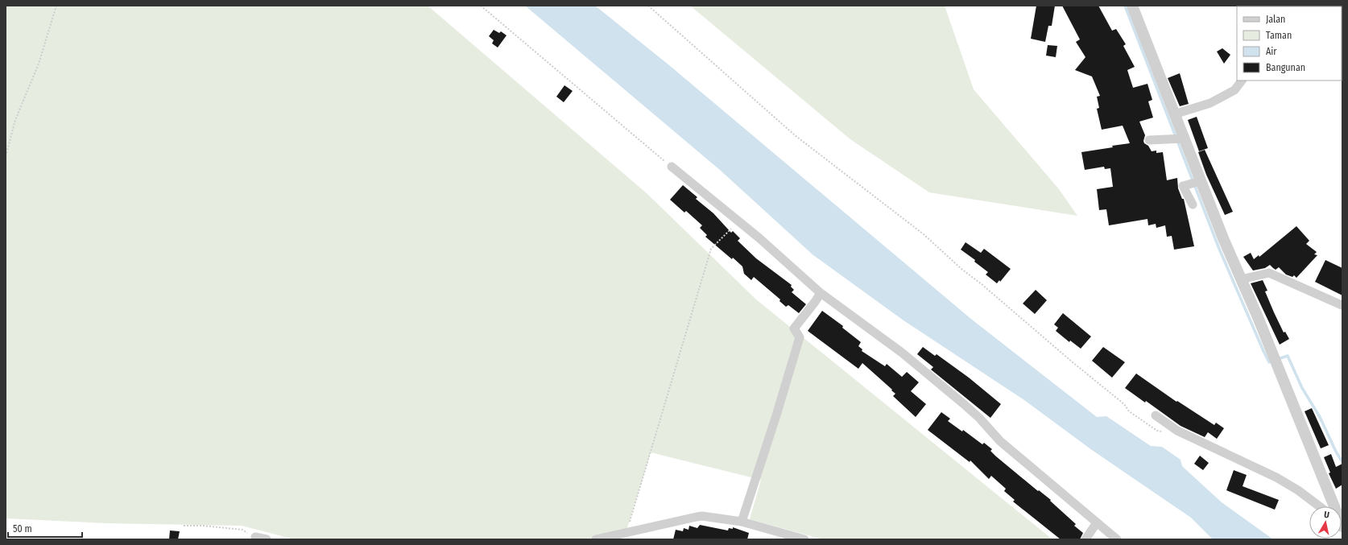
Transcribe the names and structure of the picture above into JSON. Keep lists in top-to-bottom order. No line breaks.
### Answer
{"legend":["Jalan","Taman","Air","Bangunan"],"scale_bar":"50 m","north":"top"}
